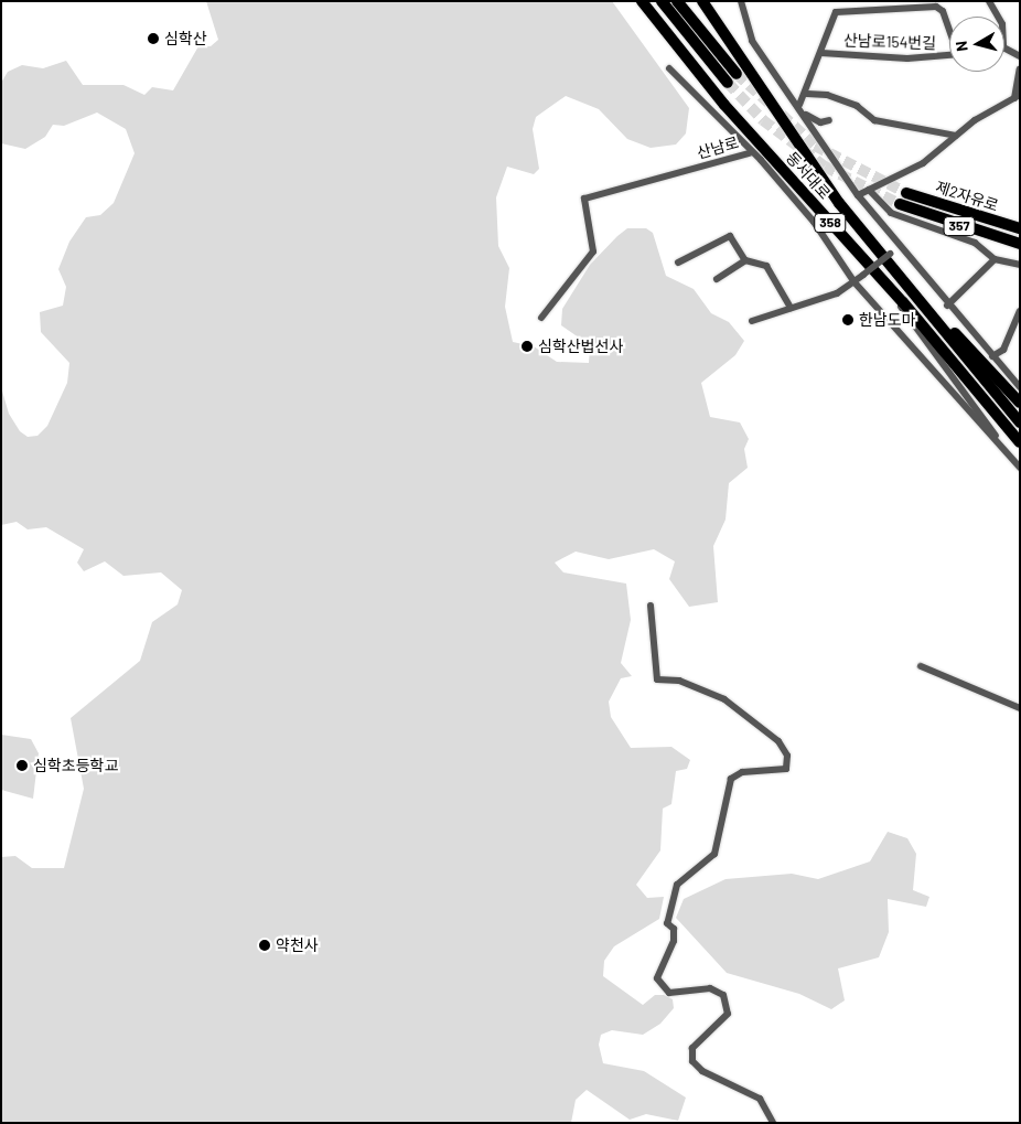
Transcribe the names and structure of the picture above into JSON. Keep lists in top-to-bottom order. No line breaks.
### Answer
{"streets":{"highway":["동서대로","제2자유로","358","357"],"street":["산남로154번길","산남로"]},"places":["심학산","한남도마","심학산법선사","심학초등학교","약천사"],"north":"left"}
